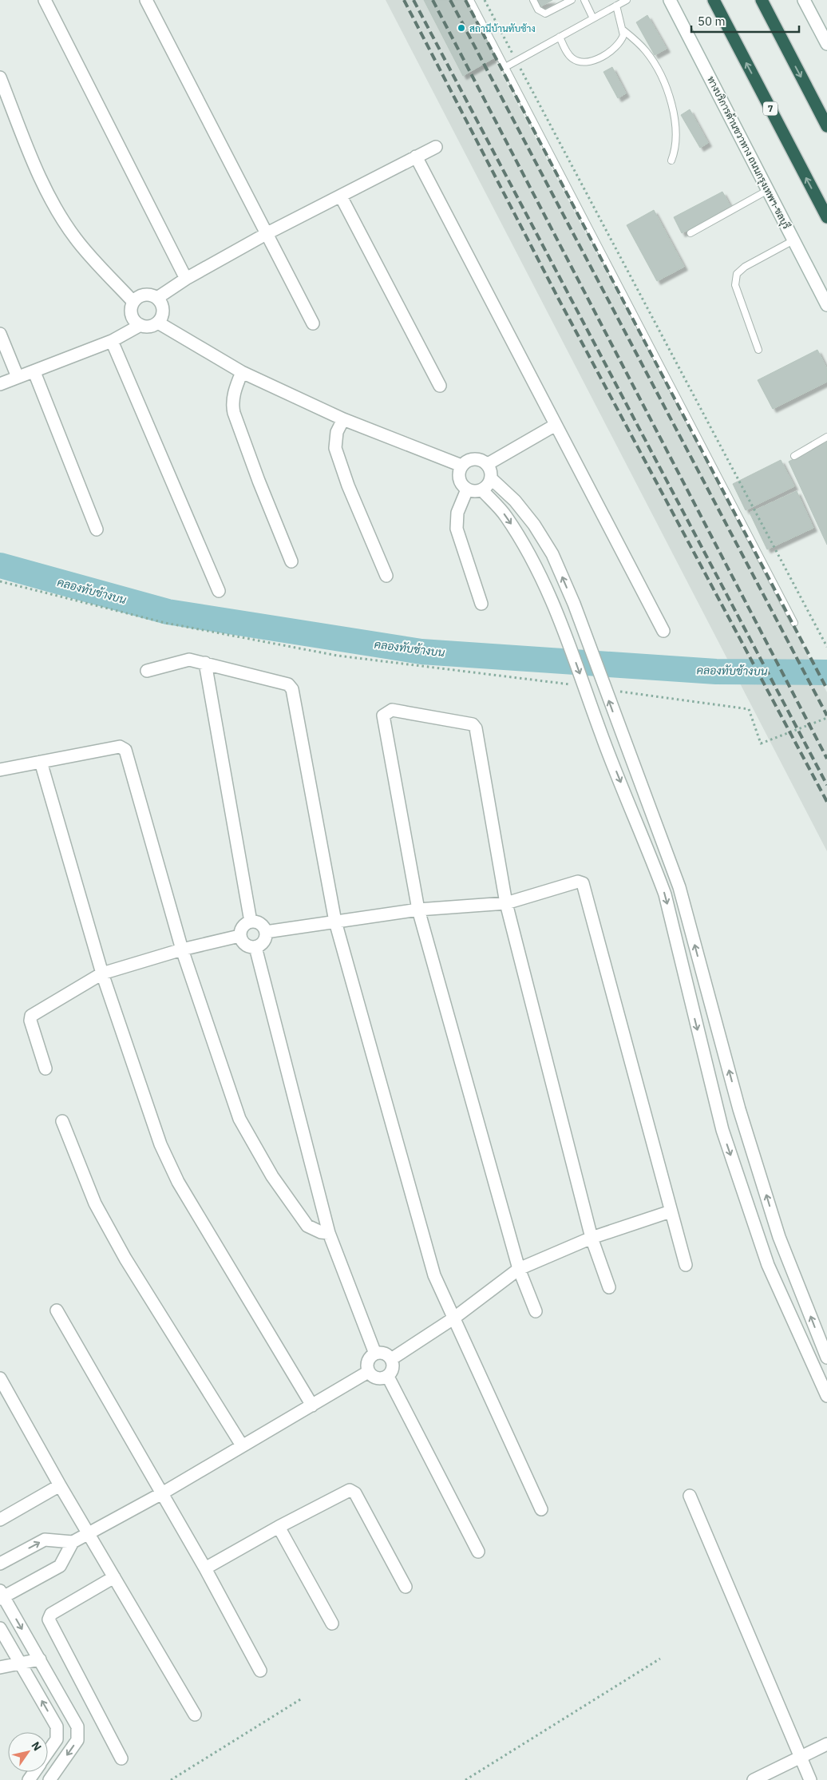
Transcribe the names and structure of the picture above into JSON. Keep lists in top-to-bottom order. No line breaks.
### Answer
{"streets":{"highway":["7"],"street":["ทางบริการด้านขวาทาง ถนนกรุงเทพฯ-ชลบุรี"]},"water":["คลองทับช้างบน"],"places":["สถานีบ้านทับช้าง"],"scale_bar":"50 m","north":"top right"}
